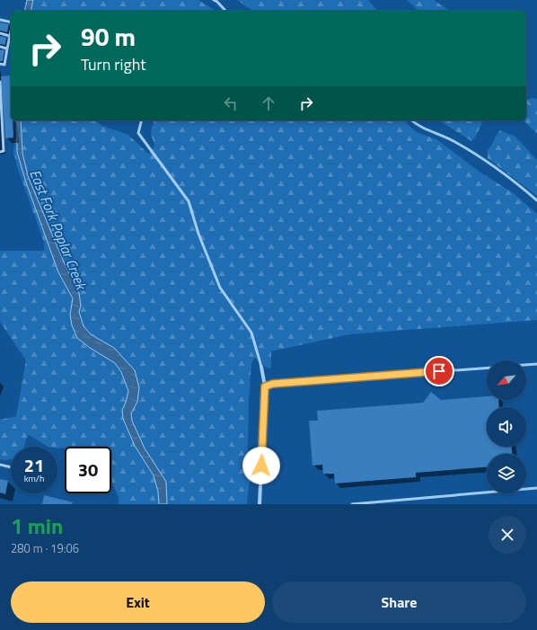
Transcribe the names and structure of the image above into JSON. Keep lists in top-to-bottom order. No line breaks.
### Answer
{"water":["East Fork Poplar Creek"],"north":"bottom left","page":{"turn":["90 m","Turn right"],"speed":"21 km/h","limit":"30","heading":["1 min","280 m · 19:06"],"buttons":["Exit","Share"]}}
